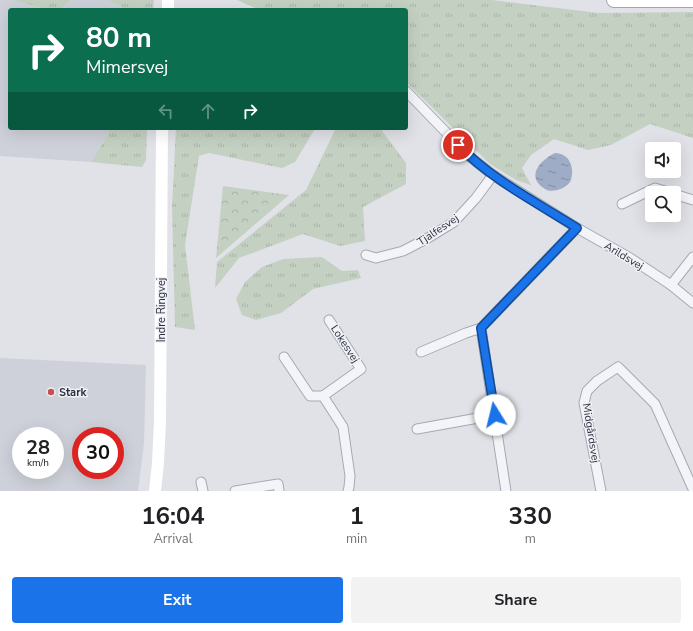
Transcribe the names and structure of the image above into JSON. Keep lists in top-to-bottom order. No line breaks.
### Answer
{"streets":{"street":["Tjalfesvej","Arildsvej","Indre Ringvej","Lokesvej","Midgårdsvej"]},"places":["Stark"],"page":{"turn":["80 m","Mimersvej"],"speed":"28 km/h","limit":"30","eta":["16:04","Arrival","1","min","330","m"],"buttons":["Exit","Share"]}}
